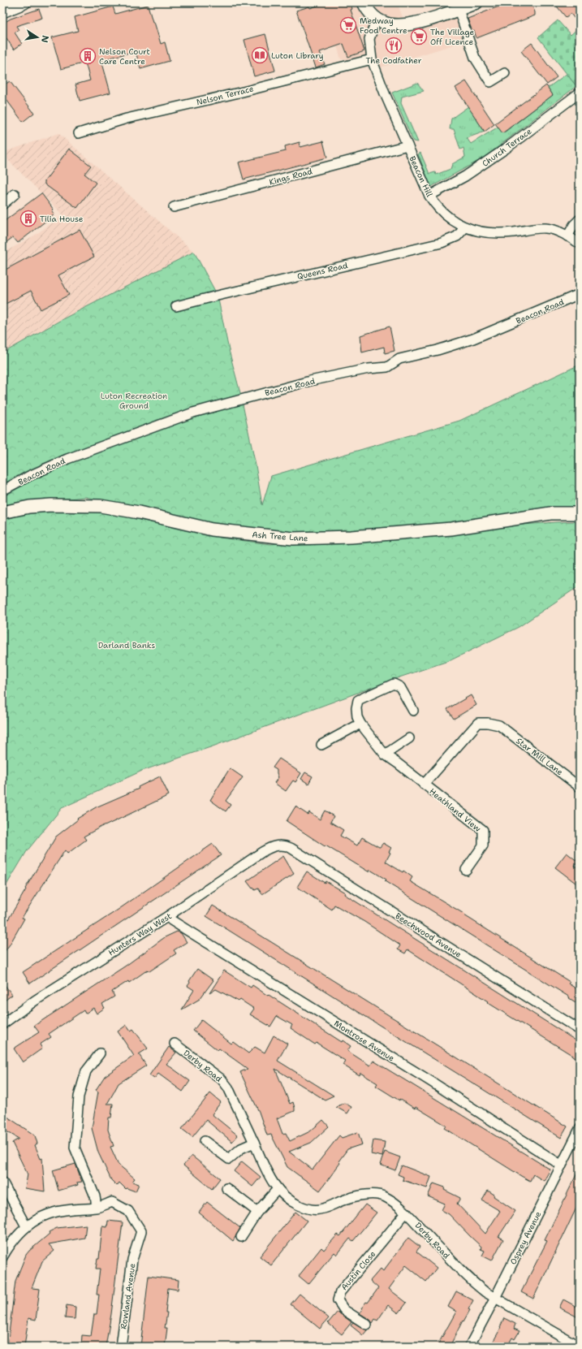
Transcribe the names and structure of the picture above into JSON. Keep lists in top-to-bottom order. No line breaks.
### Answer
{"streets":{"street":["Nelson Terrace","Church Terrace","Kings Road","Beacon Hill","Queens Road","Beacon Road","Ash Tree Lane","Star Mill Lane","Heathland View","Hunters Way West","Beechwood Avenue","Montrose Avenue","Derby Road","Osprey Avenue","Austin Close","Rowland Avenue"]},"crossings":[["Nelson Terrace","Beacon Hill"],["Church Terrace","Beacon Hill"],["Kings Road","Beacon Hill"],["Beacon Hill","Queens Road"],["Star Mill Lane","Heathland View"],["Hunters Way West","Beechwood Avenue"],["Hunters Way West","Montrose Avenue"],["Montrose Avenue","Osprey Avenue"],["Derby Road","Osprey Avenue"],["Derby Road","Austin Close"]],"parks":["Luton Recreation Ground","Darland Banks"],"places":{"supermarket":["Medway Food Centre","The Village Off Licence"],"restaurant":["The Codfather"],"library":["Luton Library"],"building":["Nelson Court Care Centre","Tilia House"]},"north":"right"}
